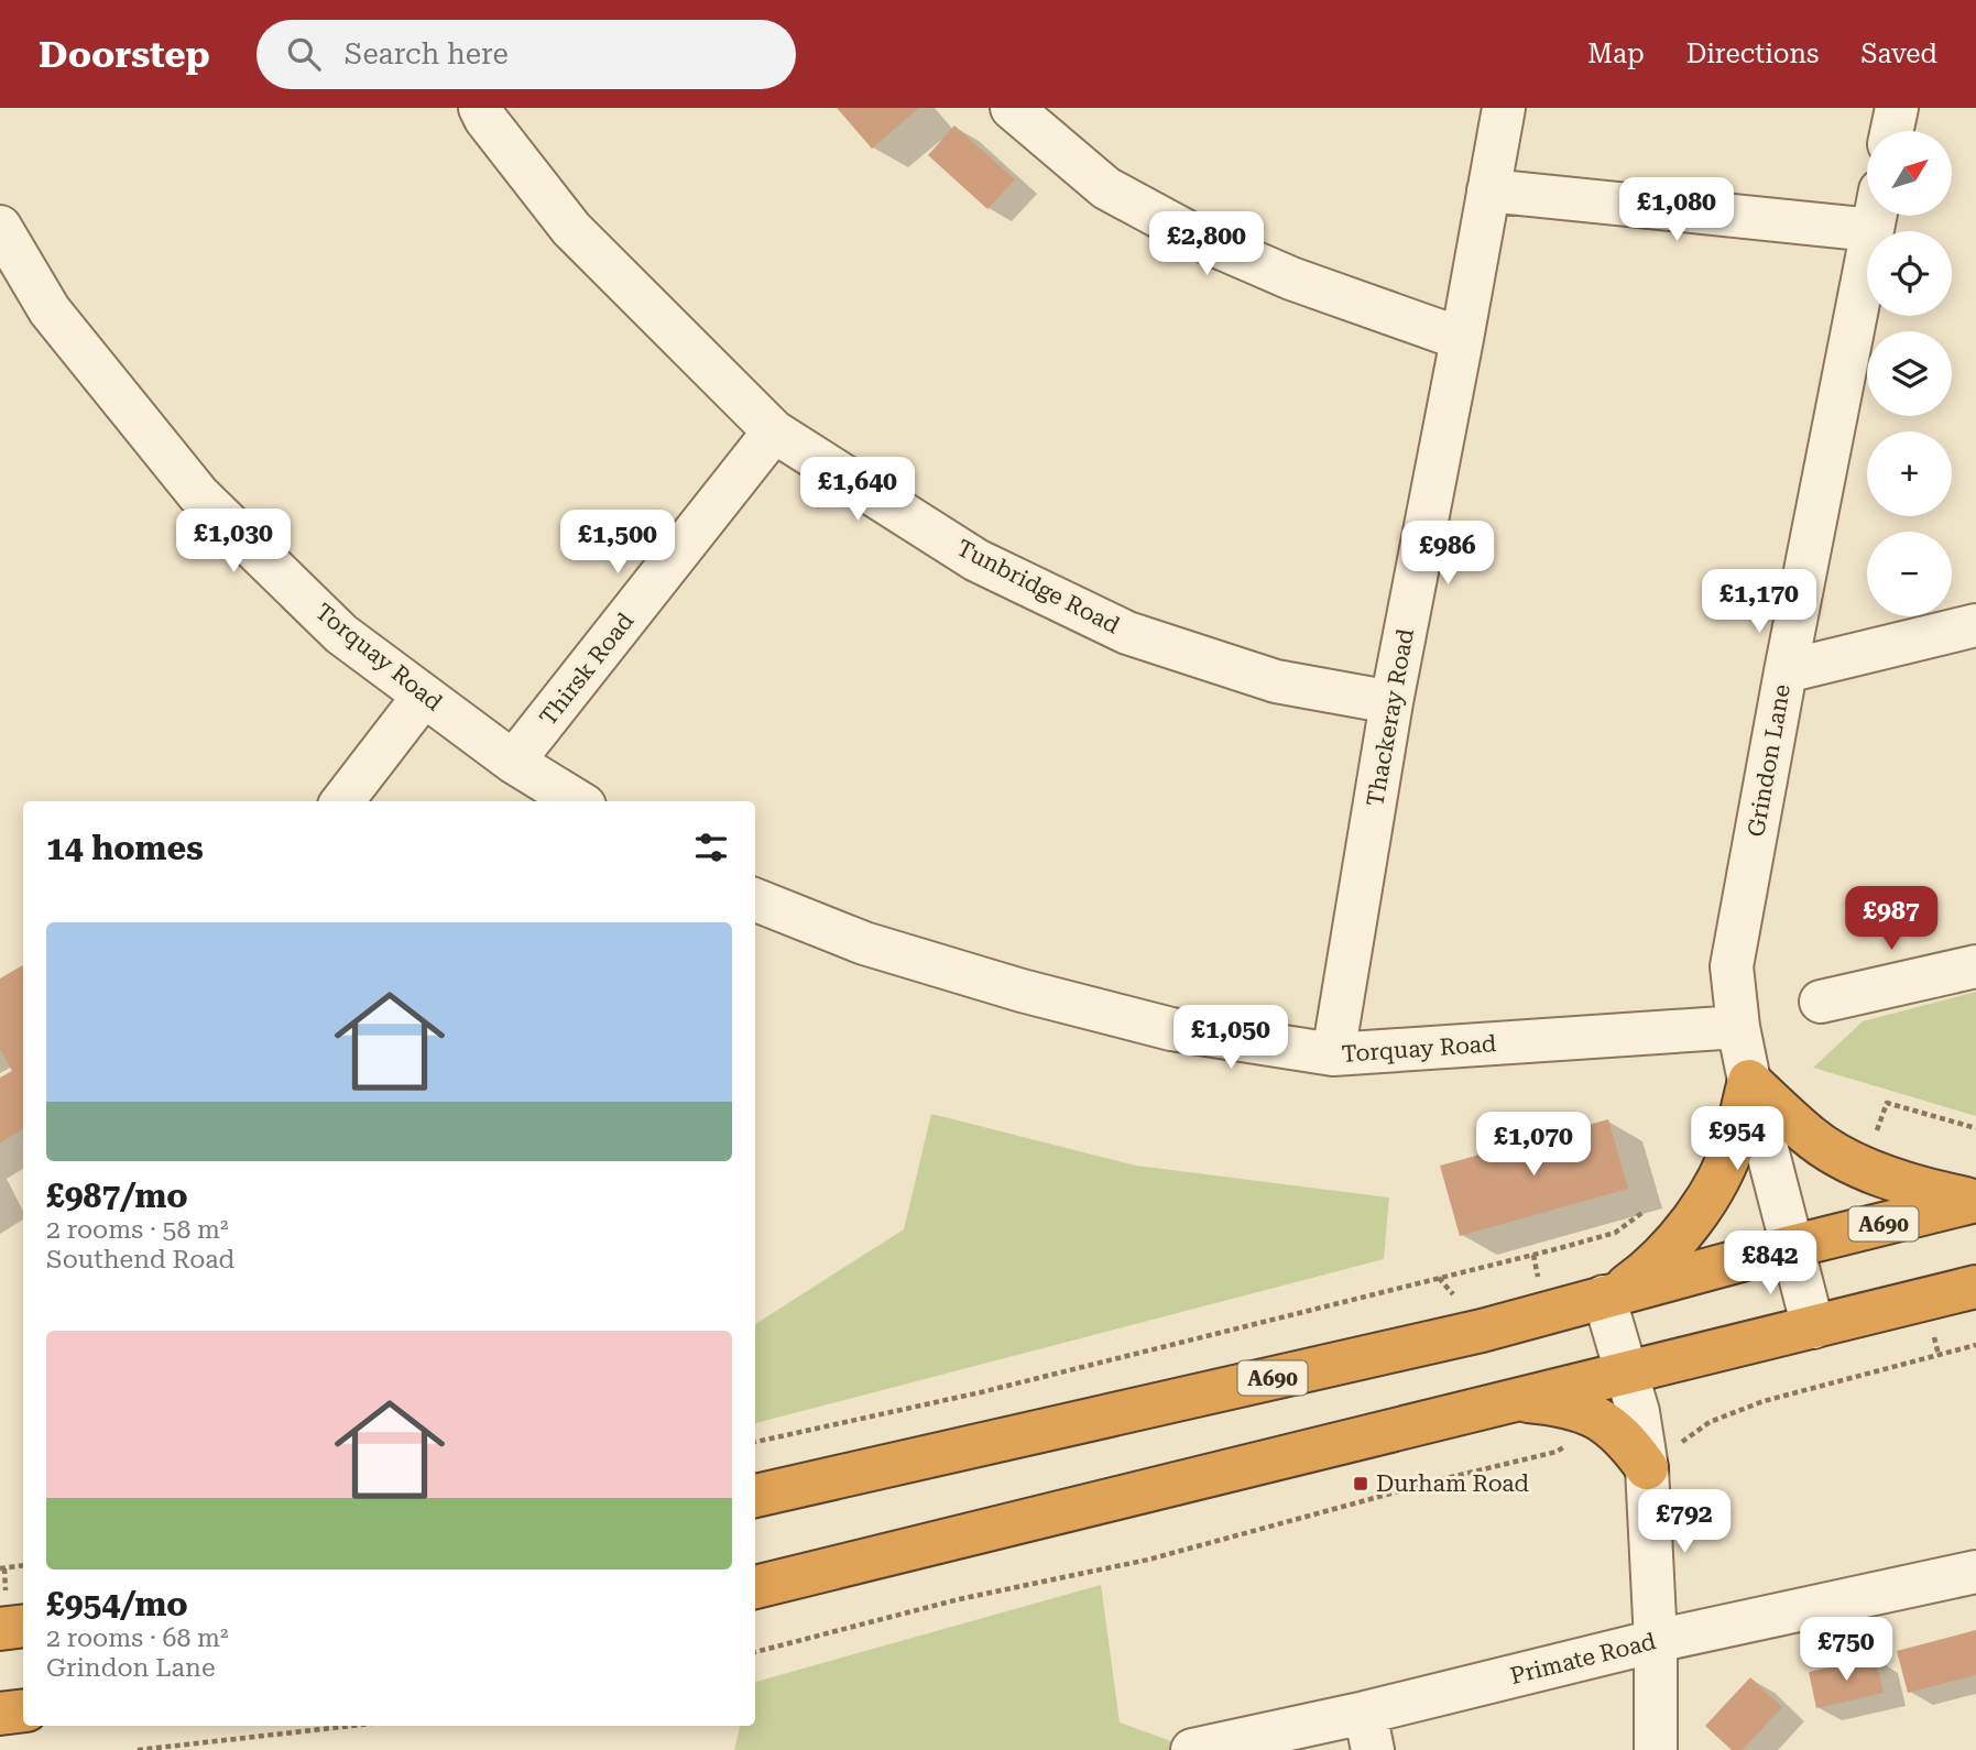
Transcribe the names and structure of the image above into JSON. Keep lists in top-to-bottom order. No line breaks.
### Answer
{"streets":{"highway":["A690"],"street":["Tunbridge Road","Torquay Road","Thirsk Road","Thackeray Road","Grindon Lane","Primate Road"]},"crossings":[["Tunbridge Road","Thirsk Road"],["Tunbridge Road","Thackeray Road"],["Torquay Road","Thirsk Road"],["Torquay Road","Thackeray Road"],["Torquay Road","Grindon Lane"],["Grindon Lane","A690"]],"places":{"transit":["Durham Road"]},"north":"top right","page":{"header":"Doorstep","search":"Search here","nav":["Map","Directions","Saved"],"map_buttons":["+","−"],"price":["£1,080","£2,800","£1,640","£1,030","£1,500","£986","£1,170","£987","£1,050","£954","£1,070","£842","£792","£750"],"heading":"14 homes","list":[{"name":"£987/mo","note":"2 rooms · 58 m² · Southend Road"},{"name":"£954/mo","note":"2 rooms · 68 m² · Grindon Lane"}]}}
